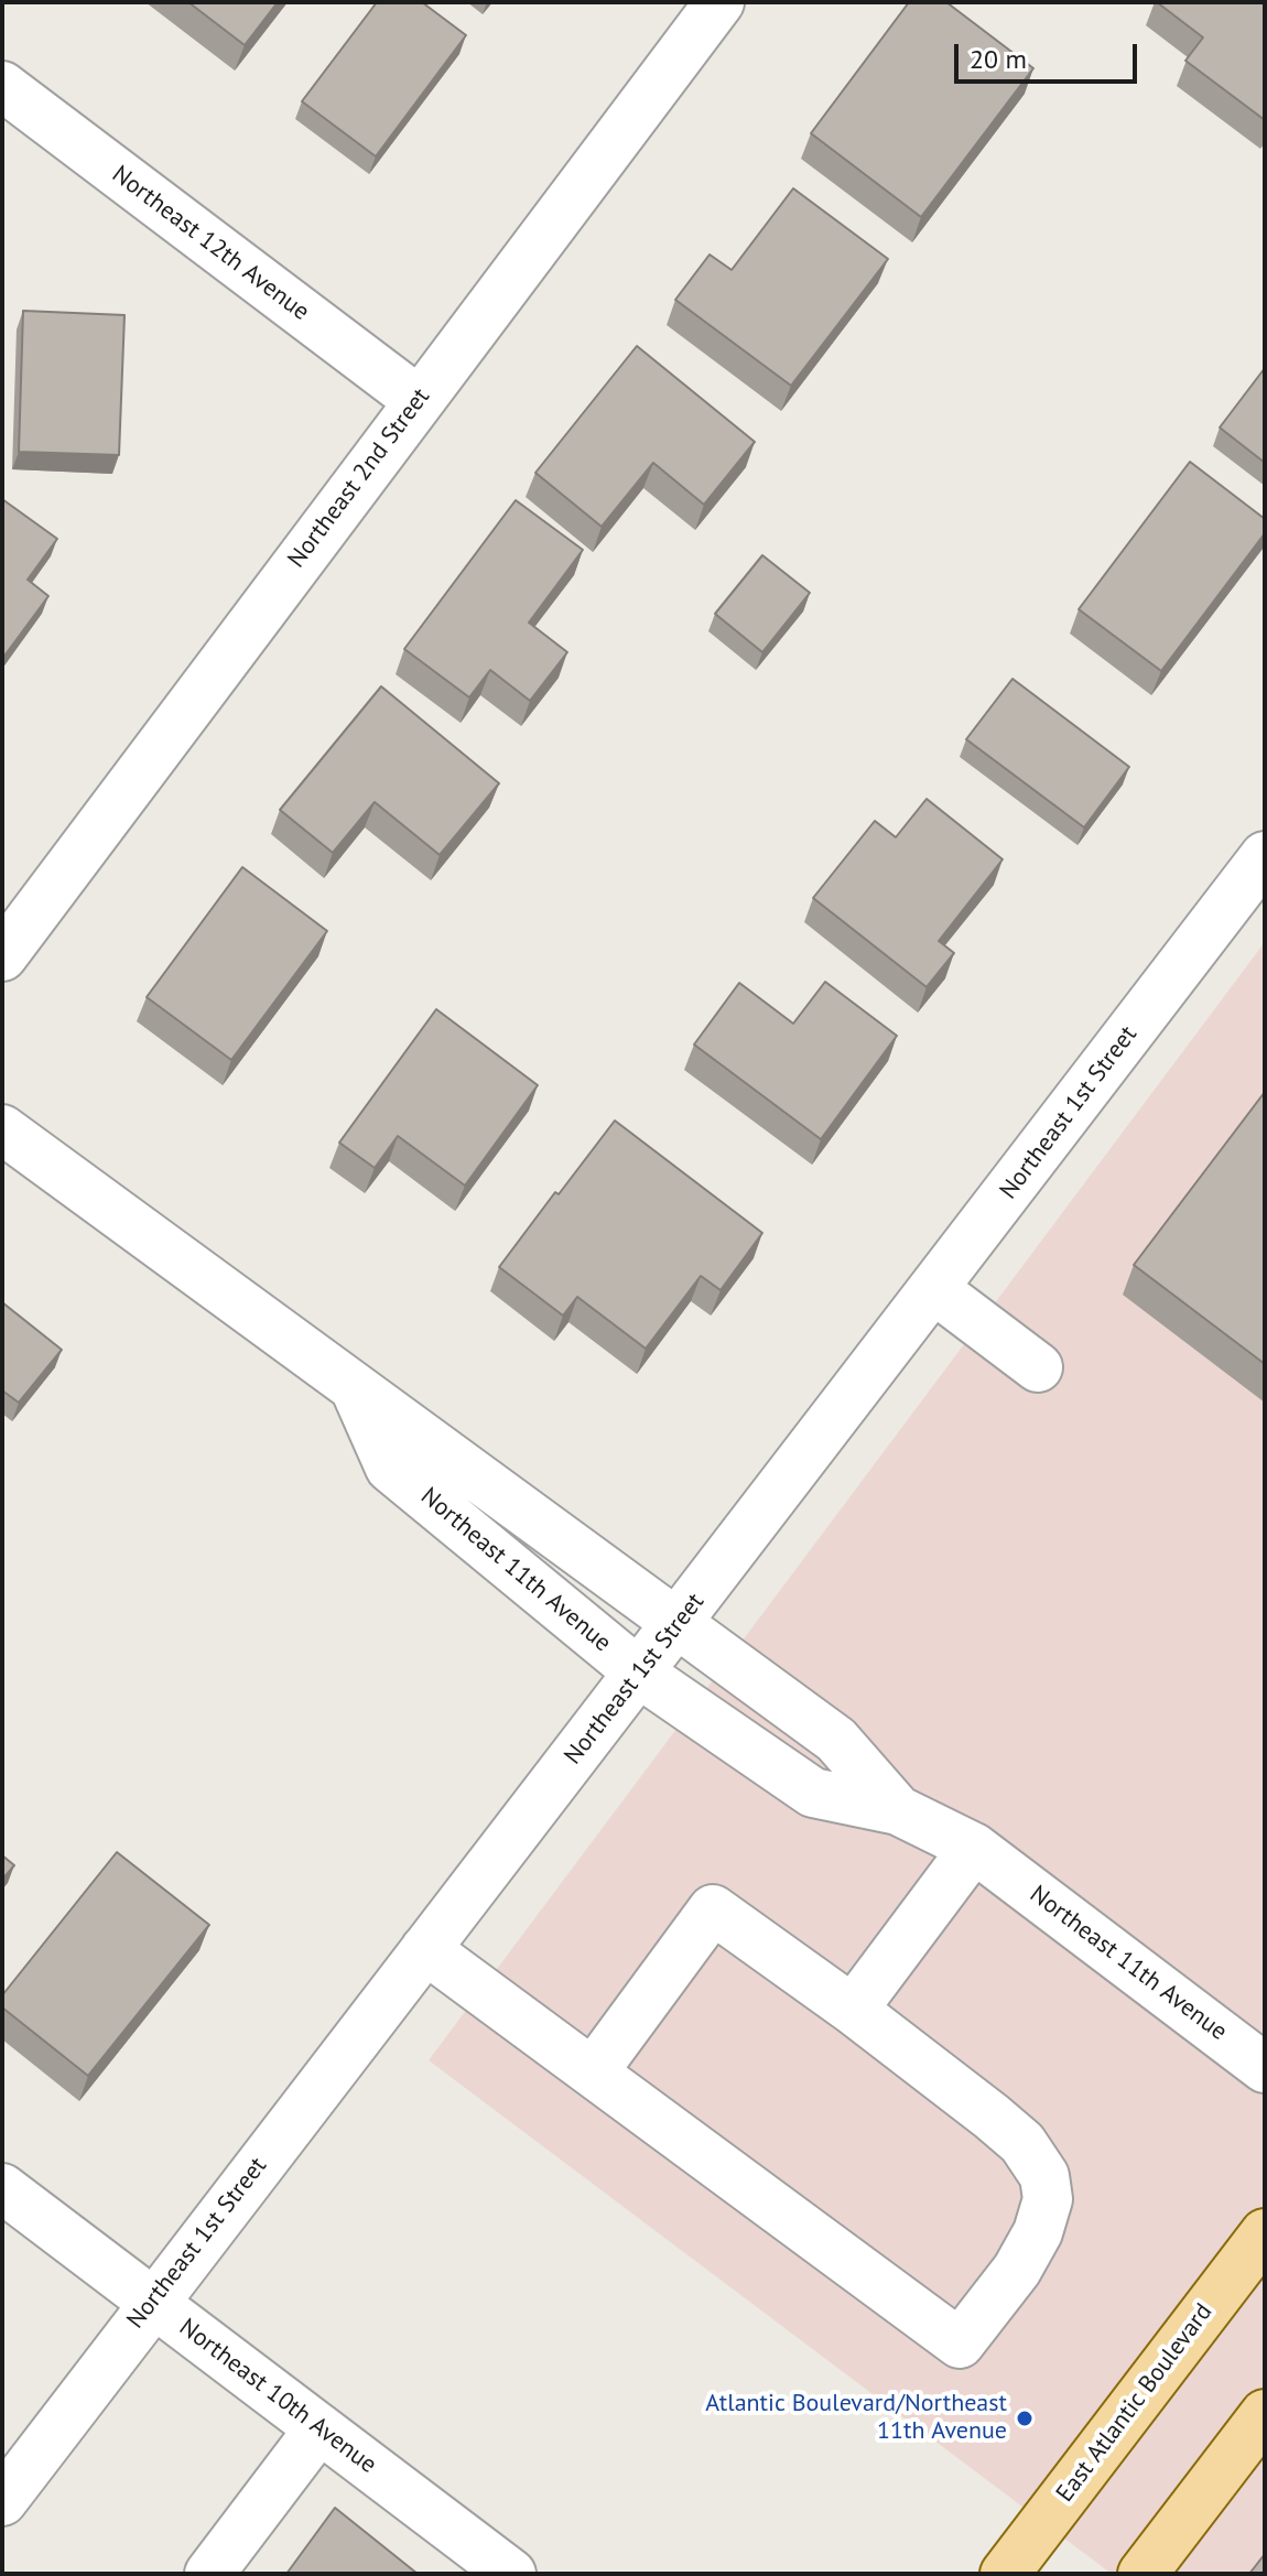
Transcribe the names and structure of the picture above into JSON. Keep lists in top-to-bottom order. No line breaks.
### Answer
{"streets":{"main road":["East Atlantic Boulevard"],"street":["Northeast 12th Avenue","Northeast 2nd Street","Northeast 1st Street","Northeast 11th Avenue","Northeast 10th Avenue"]},"crossings":[["Northeast 12th Avenue","Northeast 2nd Street"],["Northeast 1st Street","Northeast 11th Avenue"],["Northeast 1st Street","Northeast 10th Avenue"]],"places":["Atlantic Boulevard/Northeast 11th Avenue"],"scale_bar":"20 m"}
